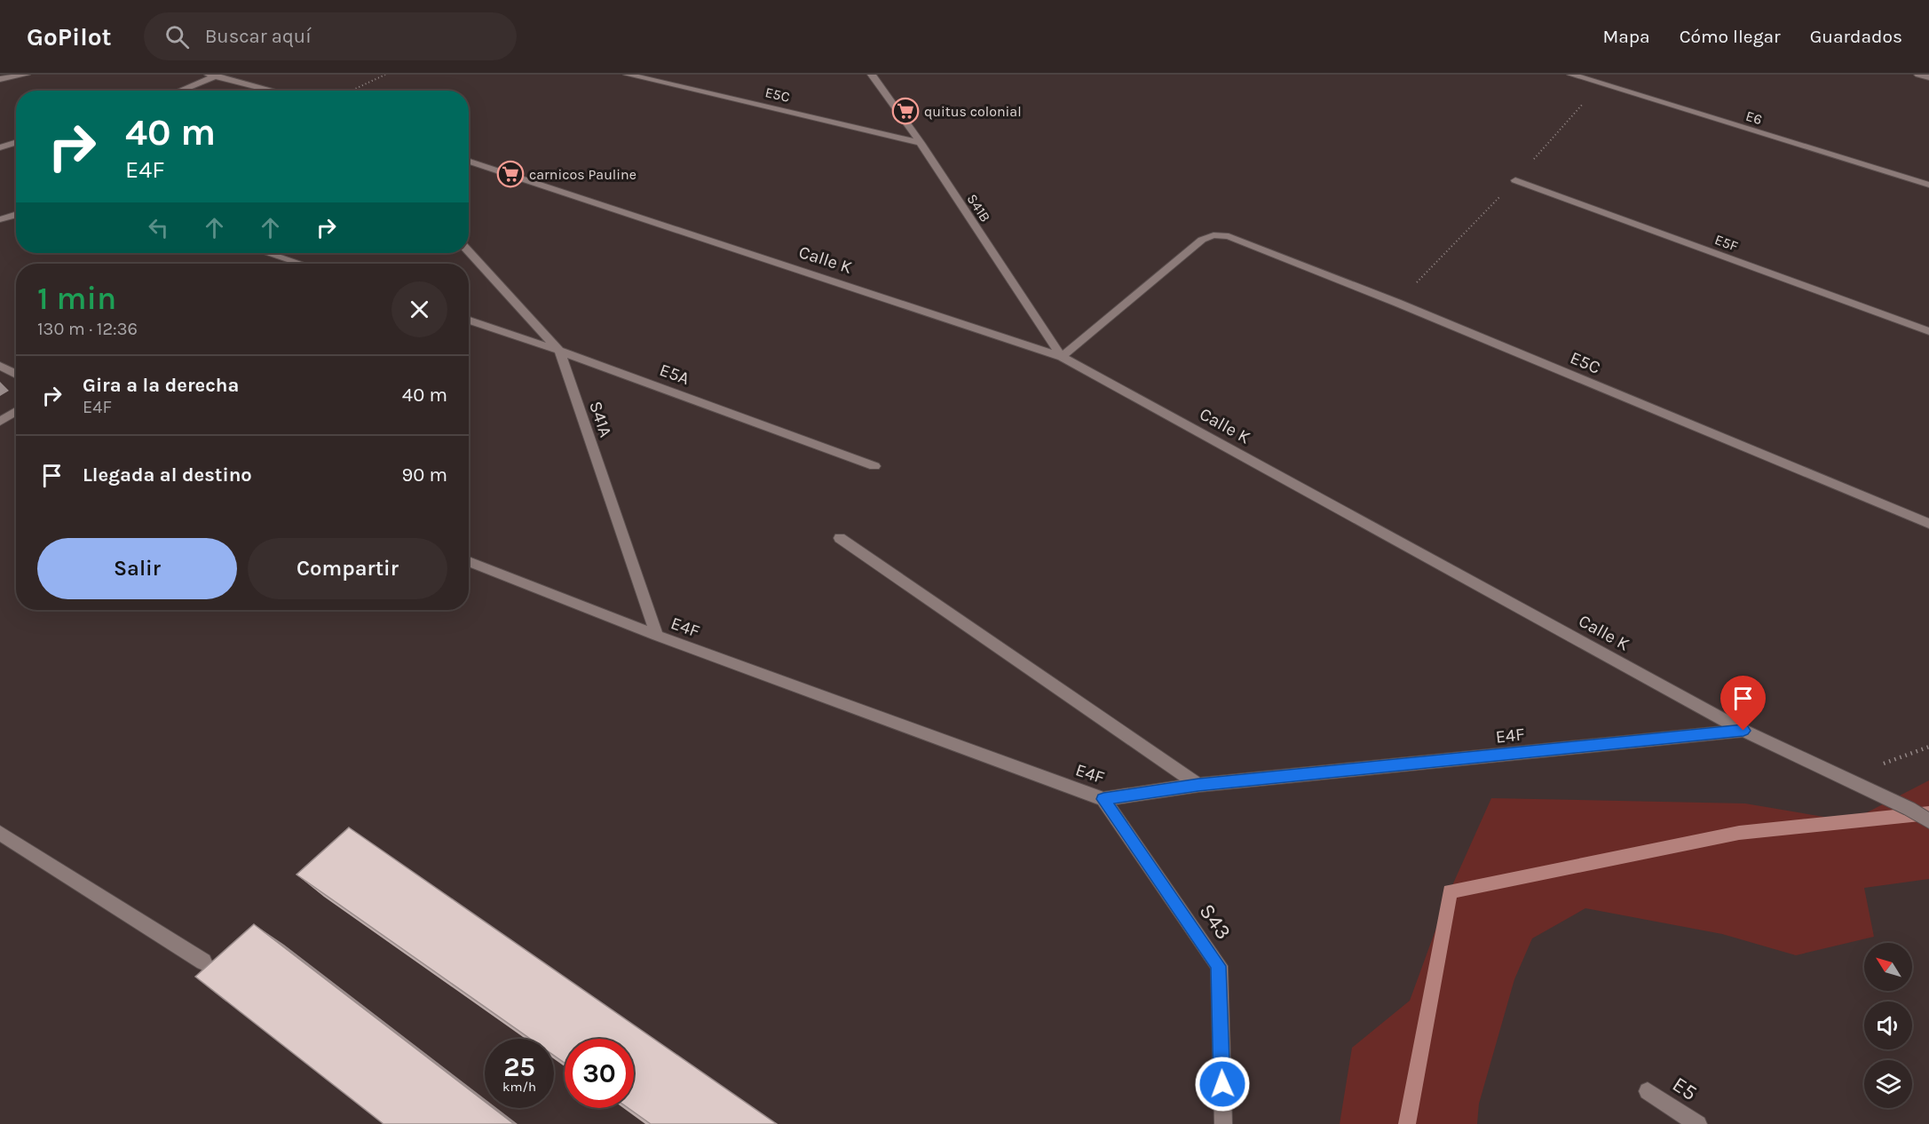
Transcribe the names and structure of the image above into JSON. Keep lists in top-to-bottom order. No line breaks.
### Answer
{"streets":{"street":["E5C","E6","S41B","E5F","Calle K","E5A","S41A","E4F","S43","E5"]},"crossings":[["E5C","S41B"],["E5C","Calle K"],["S41B","Calle K"],["Calle K","E4F"],["E5A","S41A"],["S41A","E4F"],["E4F","S43"]],"places":{"supermarket":["quitus colonial","carnicos Pauline"]},"north":"top left","page":{"header":"GoPilot","search":"Buscar aquí","nav":["Mapa","Cómo llegar","Guardados"],"turn":["40 m","E4F"],"heading":["1 min","130 m · 12:36"],"list":[{"name":"Gira a la derecha","note":"E4F","value":"40 m"},{"name":"Llegada al destino","value":"90 m"}],"buttons":["Salir","Compartir"],"speed":"25 km/h","limit":"30"}}
